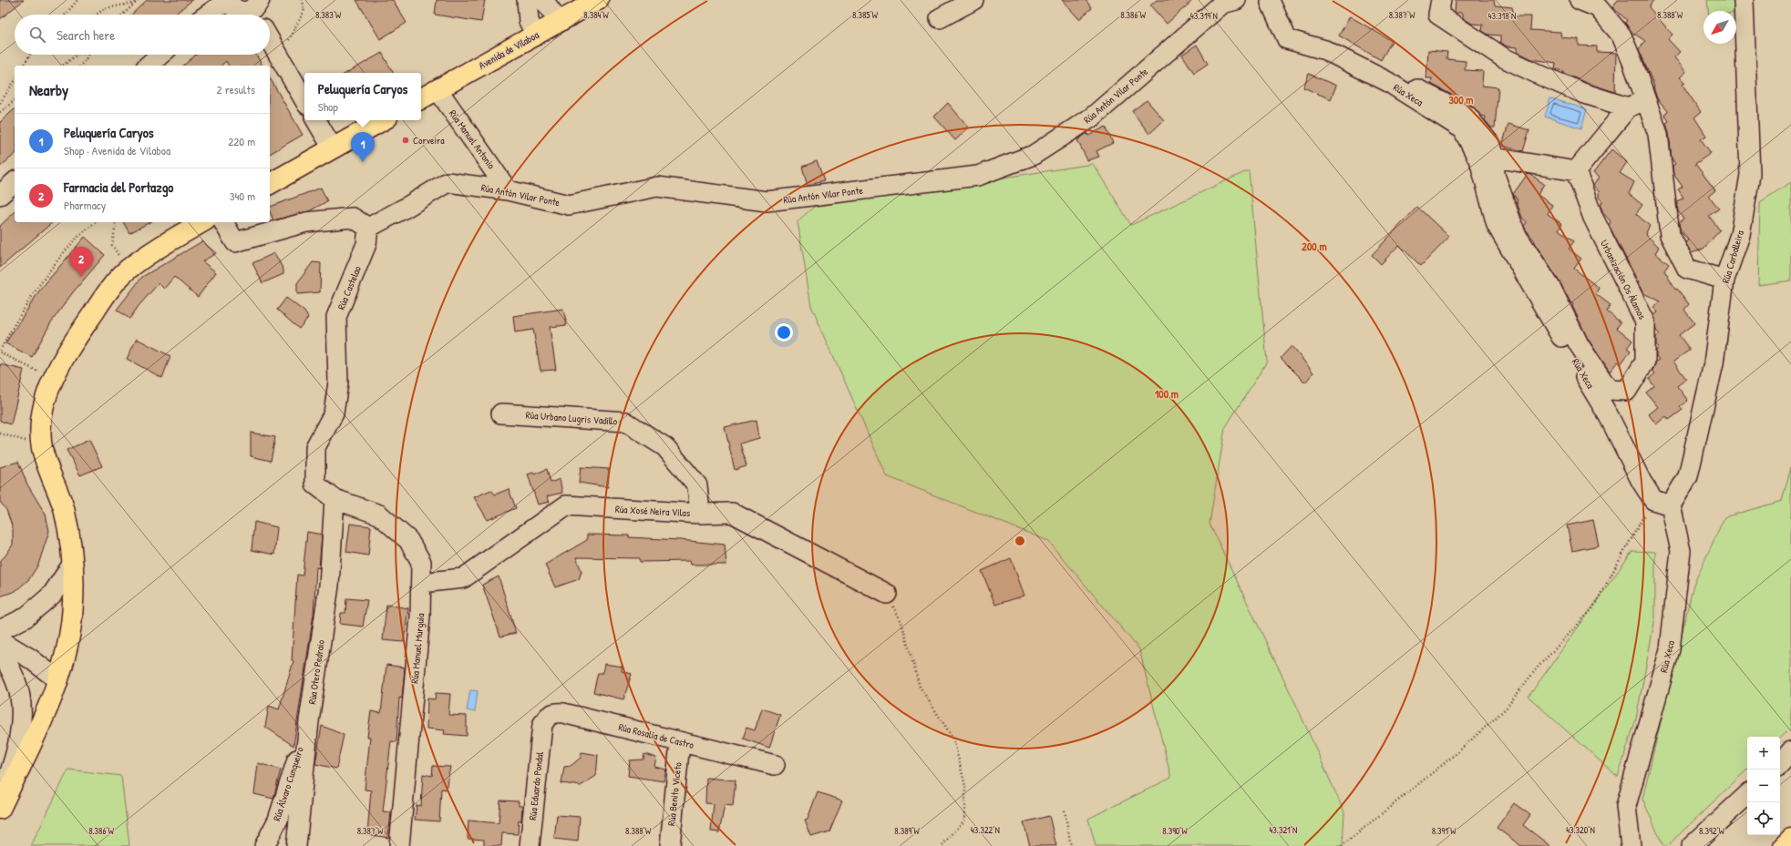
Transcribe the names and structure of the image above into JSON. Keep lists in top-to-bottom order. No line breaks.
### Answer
{"streets":{"highway":["Avenida de Vilaboa"],"street":["Rúa Xeca","Rúa Antón Vilar Ponte","Rúa Manuel Antonio","Rúa Carballeira","Urbanización Os Álamos","Rúa Castelao","Rúa Urbano Lugris Vadillo","Rúa Xosé Neira Vilas","Rúa Manuel Murguía","Rúa Otero Pedraio","Rúa Rosalía de Castro","Rúa Álvaro Cunqueiro","Rúa Eduardo Pondal","Rúa Benito Viceto"]},"crossings":[["Avenida de Vilaboa","Rúa Manuel Antonio"],["Rúa Xeca","Rúa Carballeira"],["Rúa Xeca","Urbanización Os Álamos"],["Rúa Antón Vilar Ponte","Rúa Manuel Antonio"],["Rúa Antón Vilar Ponte","Rúa Castelao"],["Rúa Castelao","Rúa Manuel Murguía"],["Rúa Castelao","Rúa Otero Pedraio"],["Rúa Urbano Lugris Vadillo","Rúa Xosé Neira Vilas"],["Rúa Xosé Neira Vilas","Rúa Manuel Murguía"],["Rúa Manuel Murguía","Rúa Otero Pedraio"],["Rúa Otero Pedraio","Rúa Álvaro Cunqueiro"],["Rúa Rosalía de Castro","Rúa Eduardo Pondal"],["Rúa Rosalía de Castro","Rúa Benito Viceto"]],"places":["Corveira"],"north":"bottom left","page":{"search":"Search here","heading":["Nearby","2 results"],"popup":["Peluquería Caryos","Shop"],"list":[{"mark":"1","name":"Peluquería Caryos","note":"Shop · Avenida de Vilaboa","value":"220 m"},{"mark":"2","name":"Farmacia del Portazgo","note":"Pharmacy","value":"340 m"}],"pins":["1","2"],"map_buttons":["+","−"]},"coordinates":["8.383°W","8.384°W","8.385°W","8.386°W","8.387°W","8.388°W","43.319°N","43.318°N","43.322°N","43.321°N","43.320°N","8.389°W","8.390°W","8.391°W","8.392°W"],"rings":["300 m","200 m","100 m"]}
